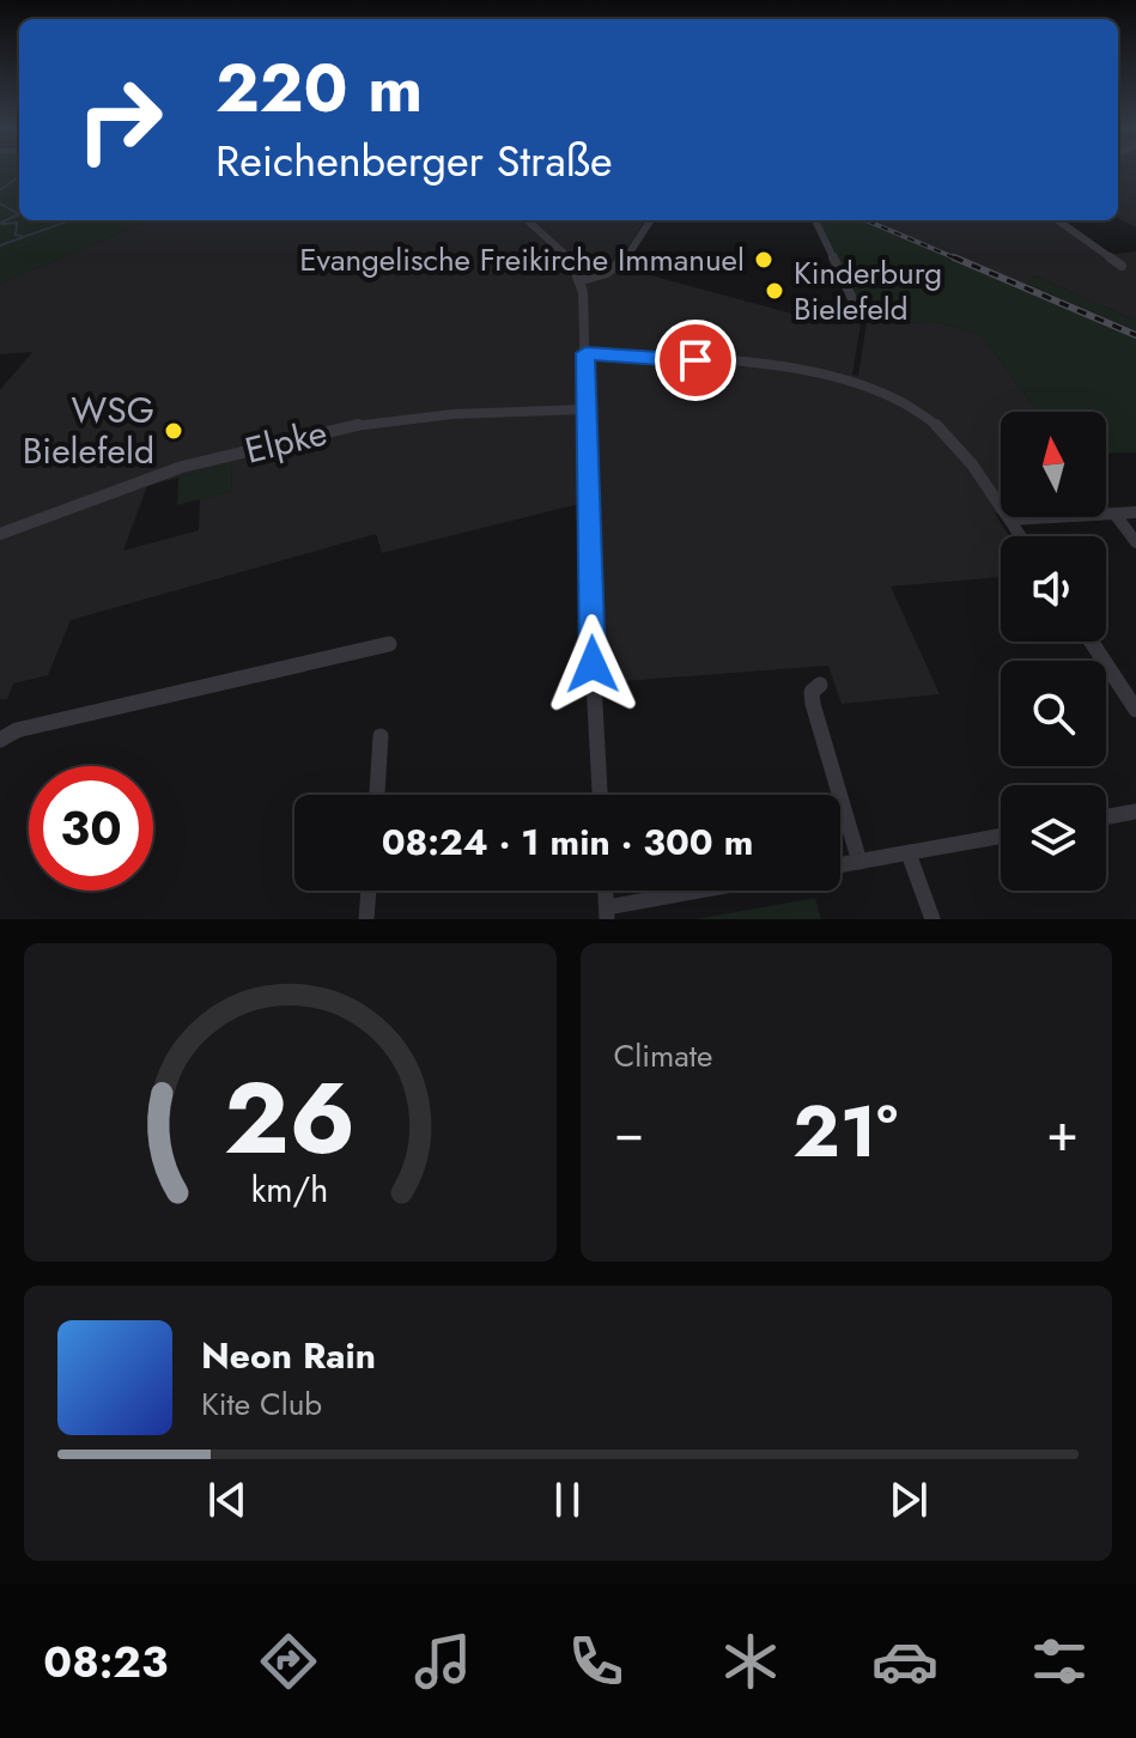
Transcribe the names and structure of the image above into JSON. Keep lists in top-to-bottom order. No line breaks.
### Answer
{"streets":{"street":["Elpke"]},"places":["Evangelische Freikirche Immanuel","Kinderburg Bielefeld","WSG Bielefeld"],"north":"top","page":{"turn":["220 m","Reichenberger Straße"],"limit":"30","trip":"08:24 · 1 min · 300 m","tile":"Climate","heat":["−","21°","+"],"song":["Neon Rain","Kite Club"],"tabs":"08:23","gauge":["26","km/h"]}}
